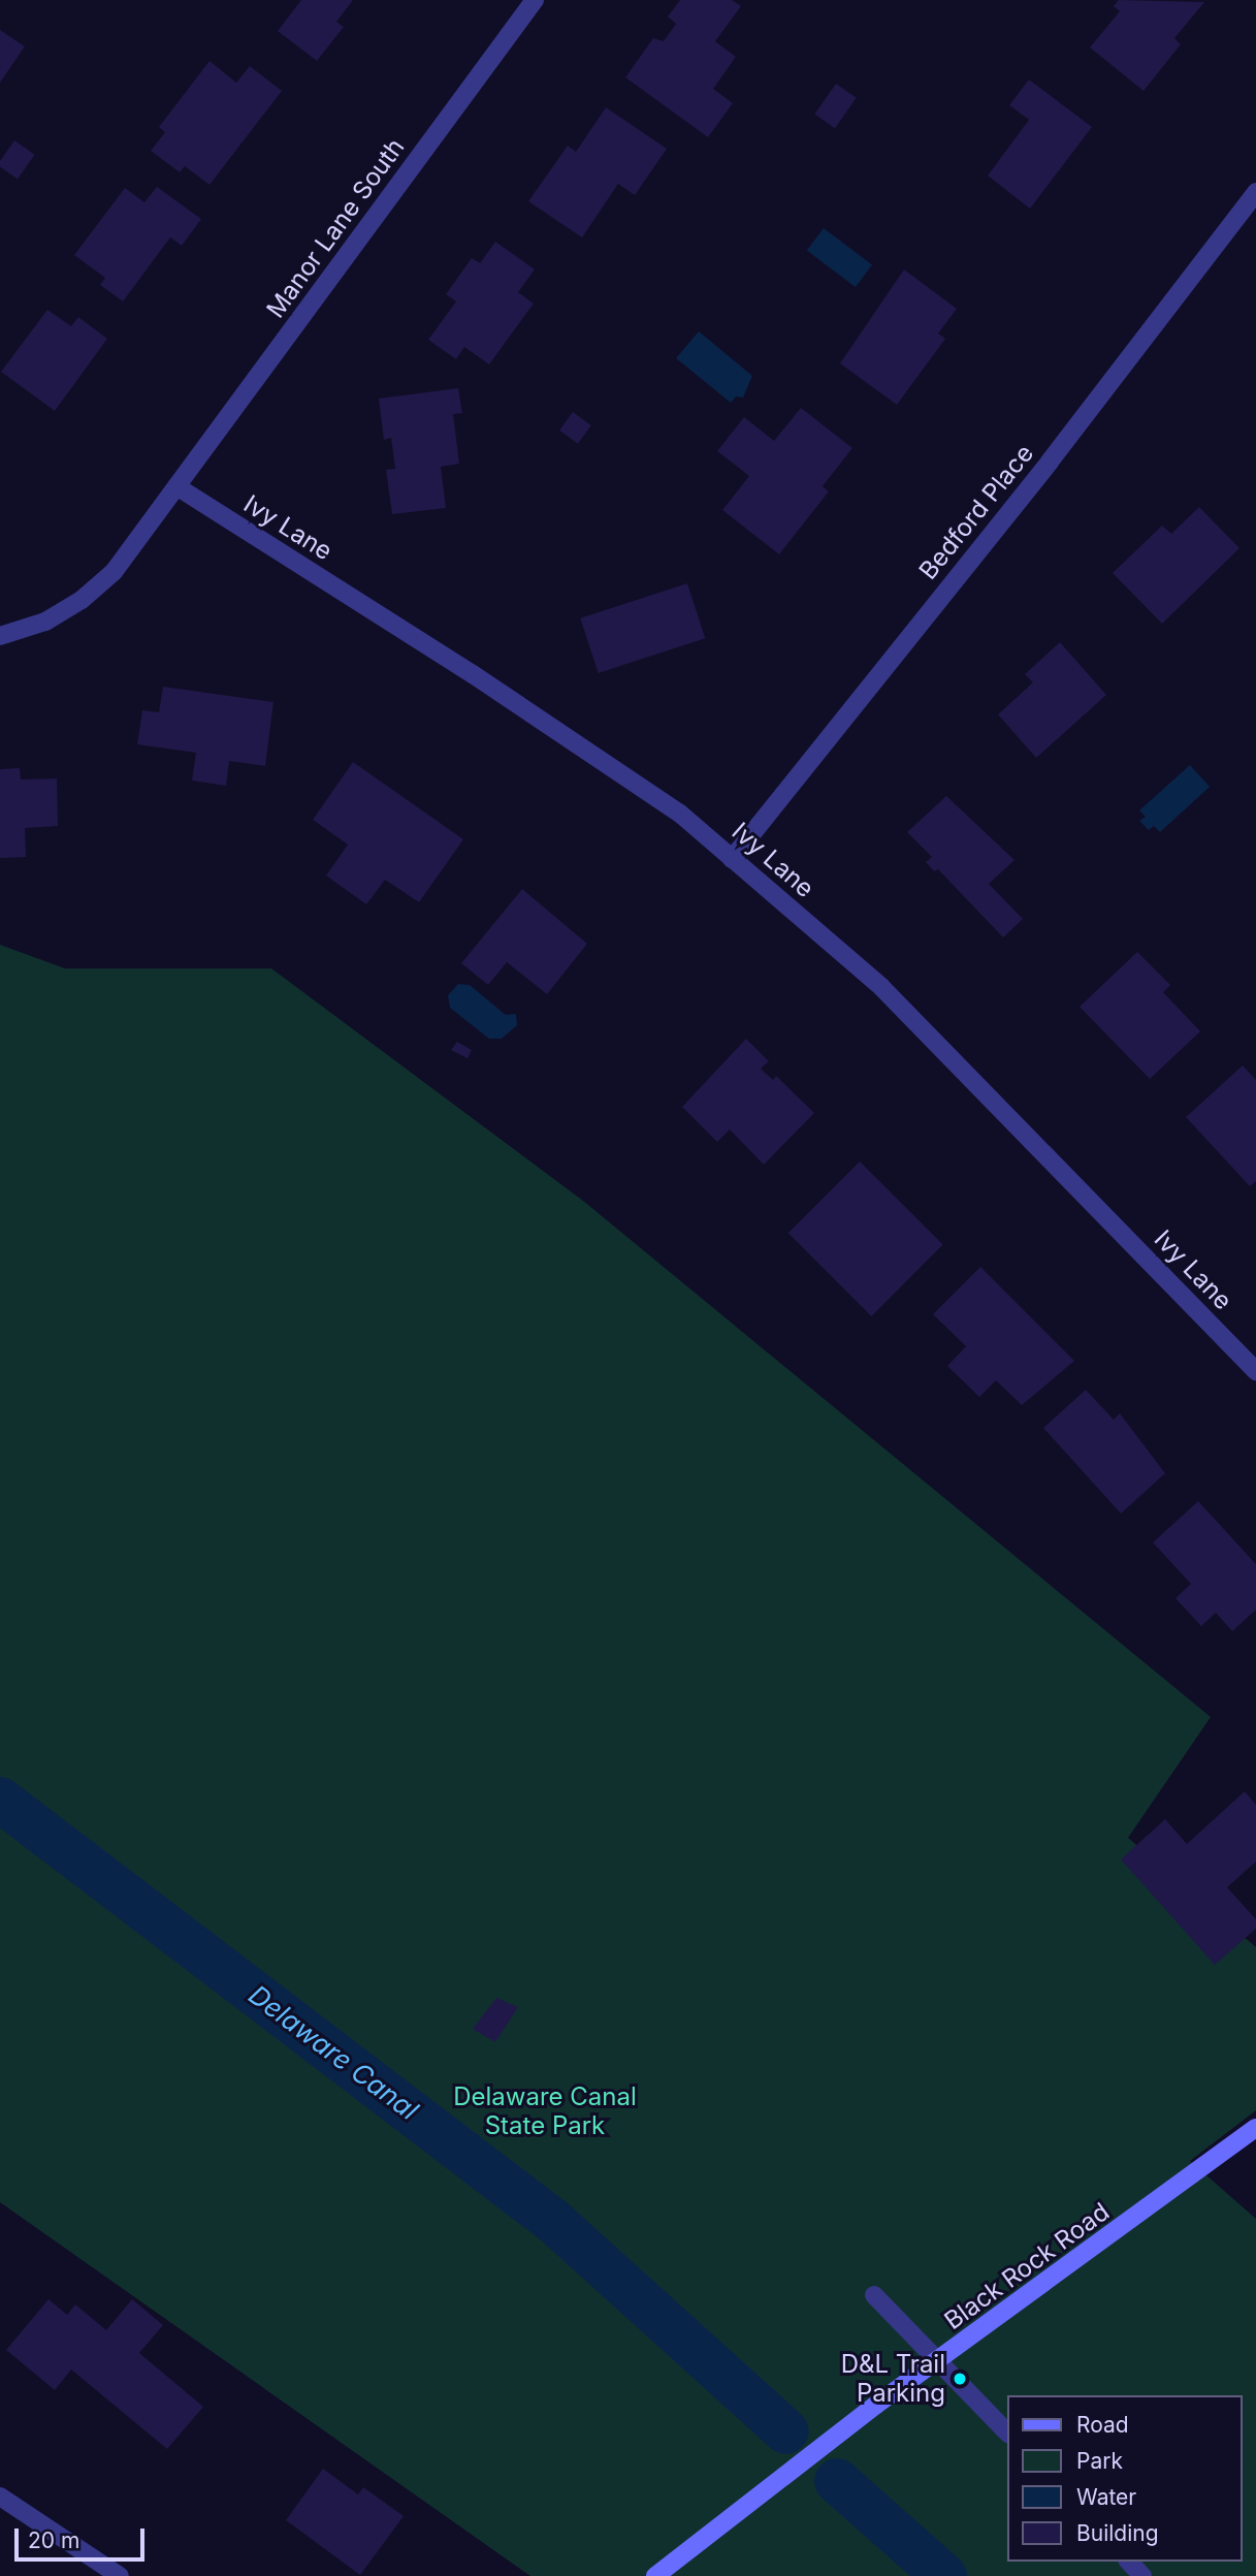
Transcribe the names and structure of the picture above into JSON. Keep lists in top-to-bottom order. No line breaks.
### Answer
{"streets":{"street":["Manor Lane South","Bedford Place","Ivy Lane","Black Rock Road"]},"crossings":[["Manor Lane South","Ivy Lane"],["Bedford Place","Ivy Lane"]],"water":["Delaware Canal"],"parks":["Delaware Canal State Park"],"places":["D&L Trail Parking"],"legend":["Road","Park","Water","Building"],"scale_bar":"20 m"}
